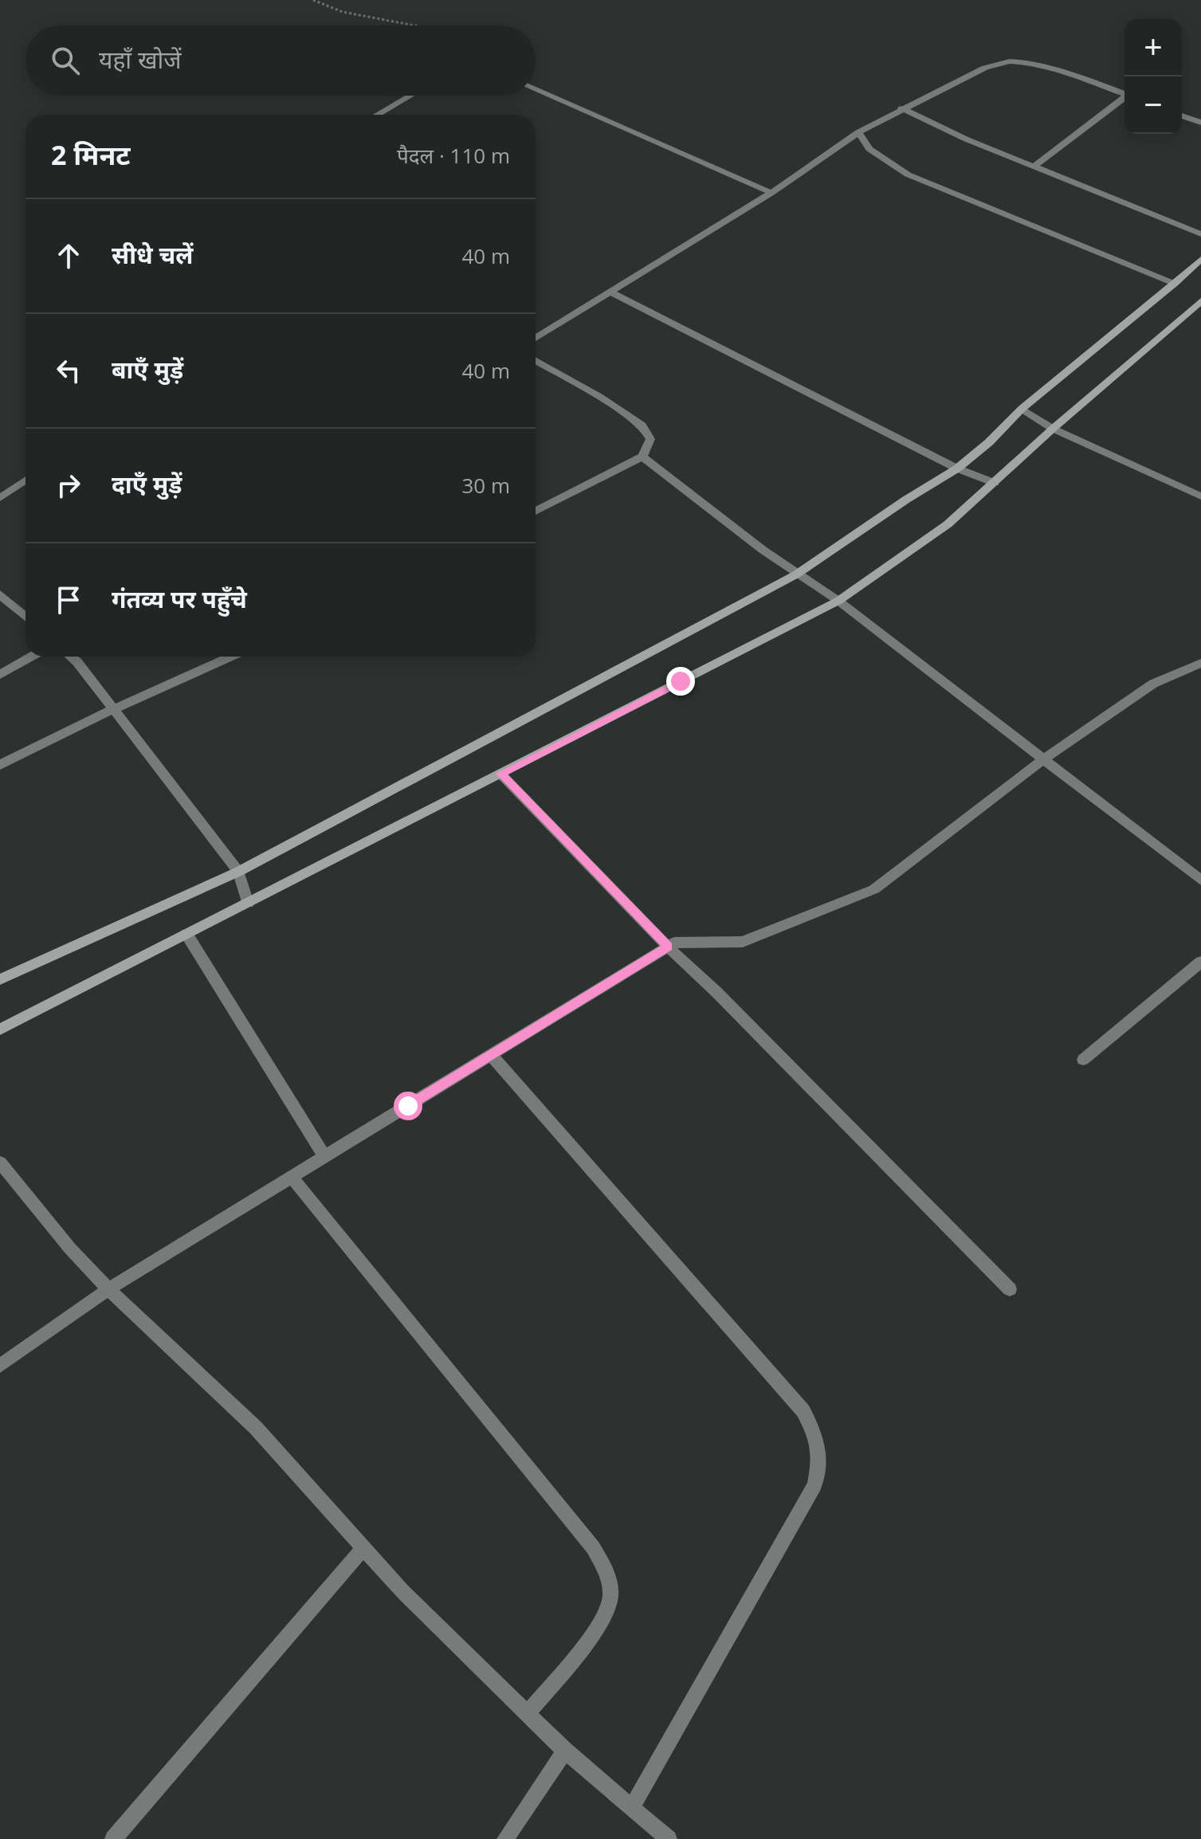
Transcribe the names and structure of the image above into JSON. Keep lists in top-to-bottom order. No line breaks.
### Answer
{"page":{"map_buttons":["+","−"],"search":"यहाँ खोजें","heading":["2 मिनट","पैदल · 110 m"],"list":[["सीधे चलें","40 m"],["बाएँ मुड़ें","40 m"],["दाएँ मुड़ें","30 m"],"गंतव्य पर पहुँचे"]}}
